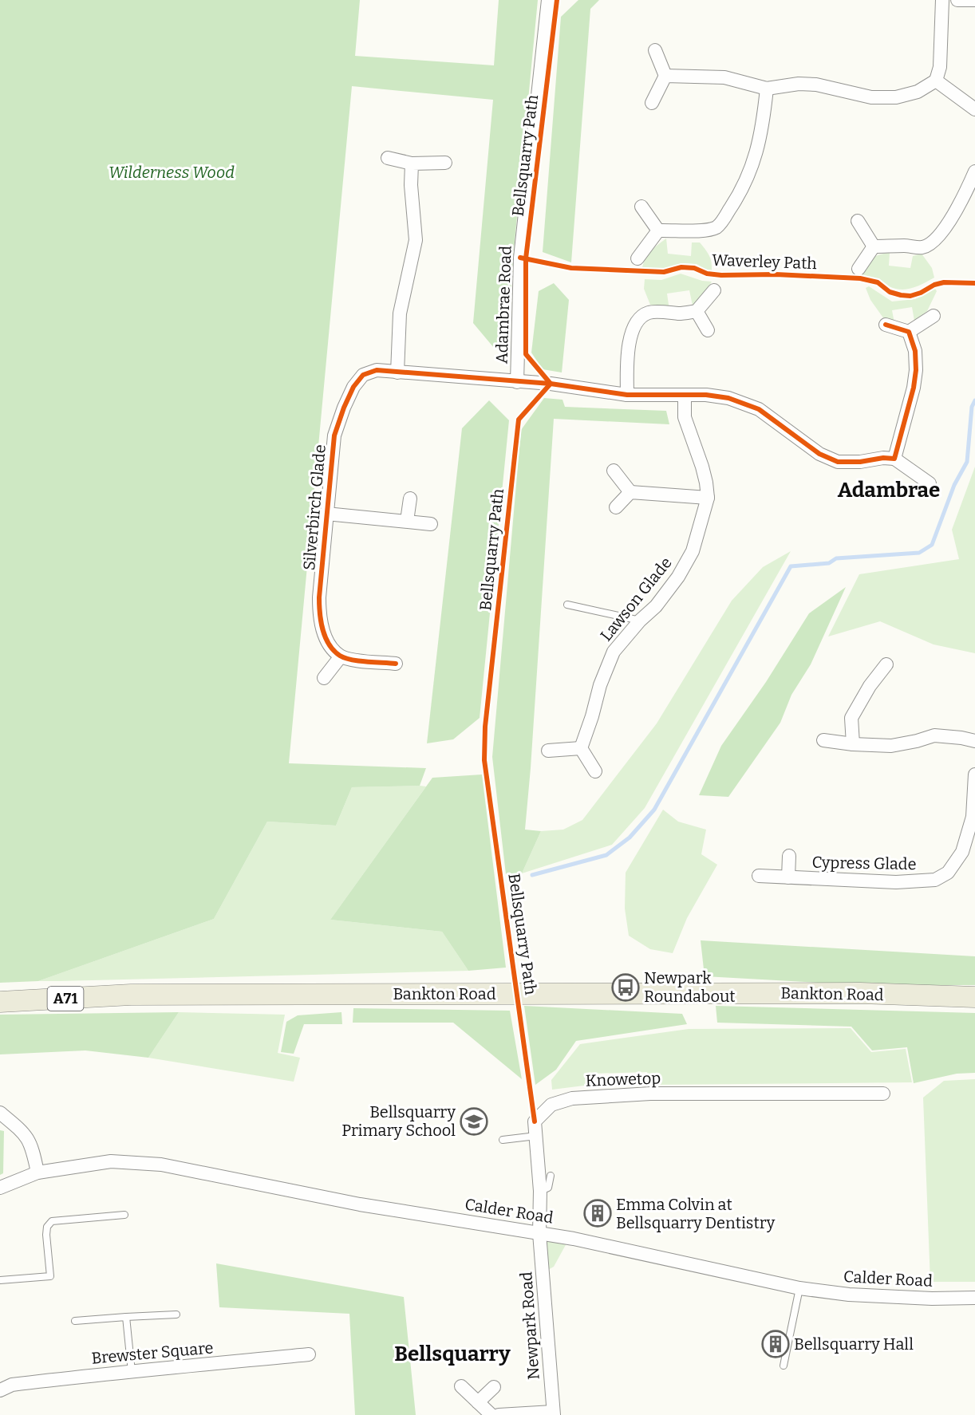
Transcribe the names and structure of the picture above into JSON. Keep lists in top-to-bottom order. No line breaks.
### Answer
{"streets":{"main road":["Bankton Road","A71"],"street":["Adambrae Road","Silverbirch Glade","Lawson Glade","Cypress Glade","Knowetop","Calder Road","Newpark Road","Brewster Square"],"cycle path":["Bellsquarry Path","Waverley Path"]},"crossings":[["Adambrae Road","Silverbirch Glade"],["Silverbirch Glade","Lawson Glade"],["Knowetop","Calder Road"],["Knowetop","Newpark Road"],["Calder Road","Newpark Road"]],"districts":["Adambrae","Bellsquarry"],"parks":["Wilderness Wood"],"places":{"bus stop":["Newpark Roundabout"],"school or university":["Bellsquarry Primary School"],"building":["Emma Colvin at Bellsquarry Dentistry","Bellsquarry Hall"]}}
